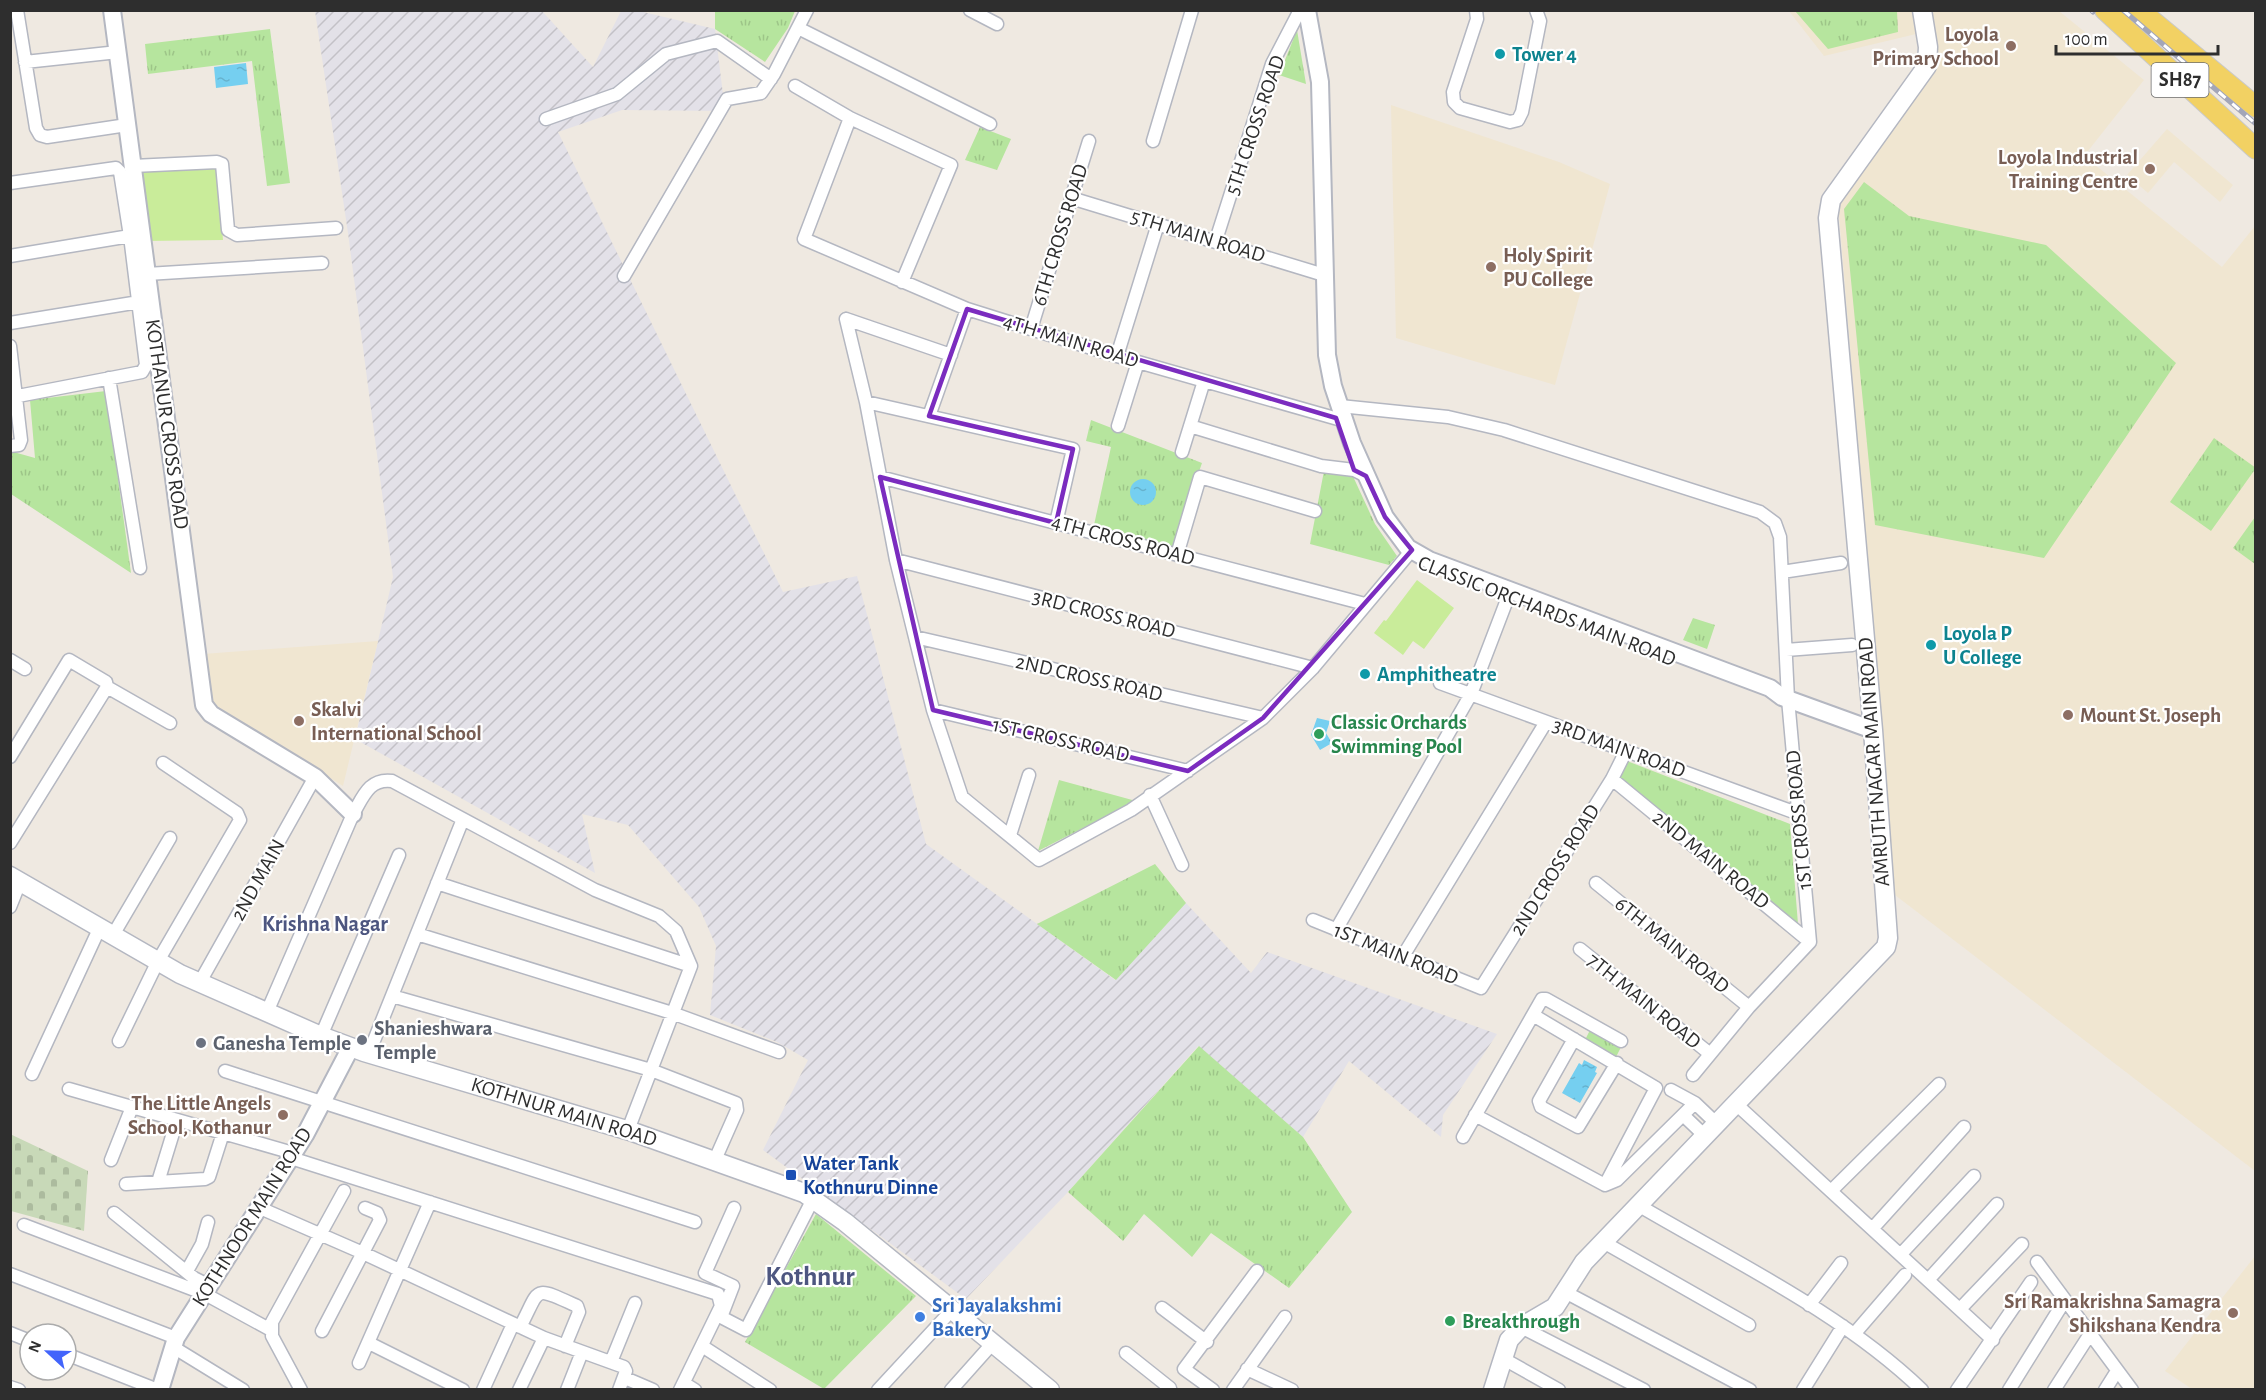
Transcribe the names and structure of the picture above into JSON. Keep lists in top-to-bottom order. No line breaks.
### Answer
{"streets":{"main road":["SH87","AMRUTH NAGAR MAIN ROAD","KOTHNUR MAIN ROAD"],"street":["5TH CROSS ROAD","6TH CROSS ROAD","5TH MAIN ROAD","4TH MAIN ROAD","KOTHANUR CROSS ROAD","4TH CROSS ROAD","CLASSIC ORCHARDS MAIN ROAD","3RD CROSS ROAD","2ND CROSS ROAD","1ST CROSS ROAD","3RD MAIN ROAD","2ND MAIN ROAD","2ND MAIN","6TH MAIN ROAD","1ST MAIN ROAD","7TH MAIN ROAD","KOTHNOOR MAIN ROAD"]},"crossings":[["5TH CROSS ROAD","5TH MAIN ROAD"],["5TH CROSS ROAD","CLASSIC ORCHARDS MAIN ROAD"],["6TH CROSS ROAD","5TH MAIN ROAD"],["6TH CROSS ROAD","4TH MAIN ROAD"],["5TH MAIN ROAD","CLASSIC ORCHARDS MAIN ROAD"],["4TH MAIN ROAD","CLASSIC ORCHARDS MAIN ROAD"],["4TH MAIN ROAD","1ST CROSS ROAD"],["KOTHANUR CROSS ROAD","2ND MAIN"],["CLASSIC ORCHARDS MAIN ROAD","1ST CROSS ROAD"],["CLASSIC ORCHARDS MAIN ROAD","AMRUTH NAGAR MAIN ROAD"],["2ND CROSS ROAD","3RD MAIN ROAD"],["2ND CROSS ROAD","2ND MAIN ROAD"],["2ND CROSS ROAD","1ST MAIN ROAD"],["1ST CROSS ROAD","3RD MAIN ROAD"],["1ST CROSS ROAD","2ND MAIN ROAD"],["2ND MAIN","KOTHNUR MAIN ROAD"],["KOTHNUR MAIN ROAD","KOTHNOOR MAIN ROAD"]],"districts":["Krishna Nagar","Kothnur"],"places":{"other":["Loyola Primary School","Tower 4","Loyola Industrial Training Centre","Holy Spirit PU College","Loyola P U College","Amphitheatre","Mount St. Joseph","Skalvi International School","Classic Orchards Swimming Pool","Shanieshwara Temple","Ganesha Temple","The Little Angels School, Kothanur","Sri Ramakrishna Samagra Shikshana Kendra","Sri Jayalakshmi Bakery","Breakthrough"],"transit":["Water Tank Kothnuru Dinne"]},"scale_bar":"100 m","north":"left"}
